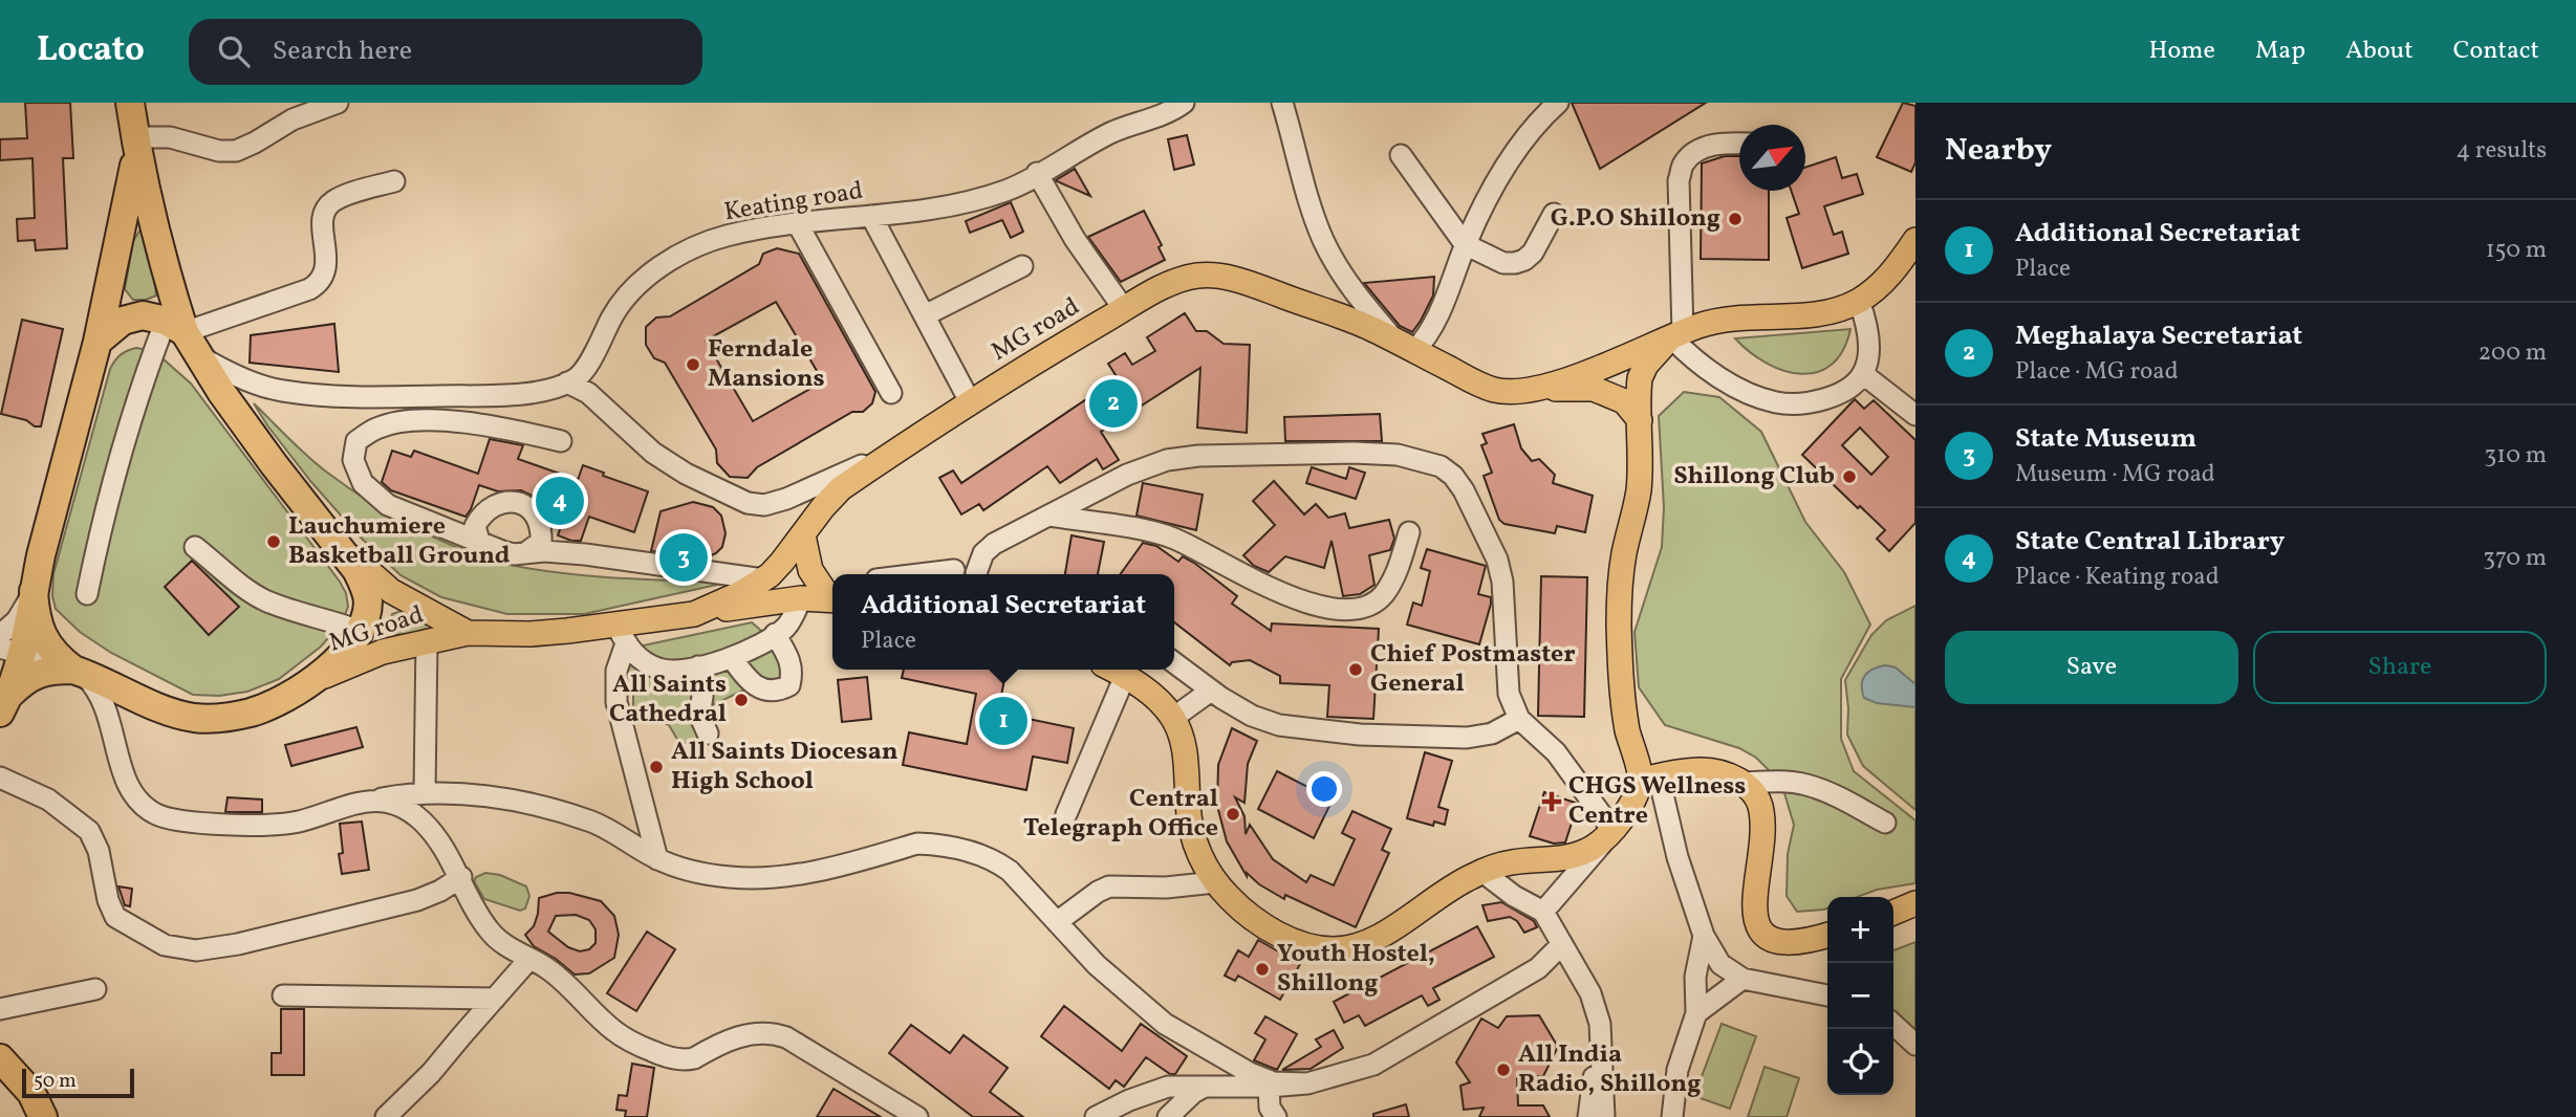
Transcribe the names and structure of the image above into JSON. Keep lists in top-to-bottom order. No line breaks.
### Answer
{"streets":{"main road":["MG road"],"street":["Keating road"]},"places":{"other":["G.P.O Shillong","Ferndale Mansions","Shillong Club","Lauchumiere Basketball Ground","Chief Postmaster General","All Saints Cathedral","All Saints Diocesan High School","Central Telegraph Office","Youth Hostel, Shillong","All India Radio, Shillong"],"health":["CHGS Wellness Centre"]},"scale_bar":"50 m","north":"top right","page":{"header":"Locato","search":"Search here","nav":["Home","Map","About","Contact"],"heading":["Nearby","4 results"],"list":[{"mark":"1","name":"Additional Secretariat","note":"Place","value":"150 m"},{"mark":"2","name":"Meghalaya Secretariat","note":"Place · MG road","value":"200 m"},{"mark":"3","name":"State Museum","note":"Museum · MG road","value":"310 m"},{"mark":"4","name":"State Central Library","note":"Place · Keating road","value":"370 m"}],"pins":["2","4","3","1"],"popup":["Additional Secretariat","Place"],"buttons":["Save","Share"],"map_buttons":["+","−"],"scale":"50 m"}}
